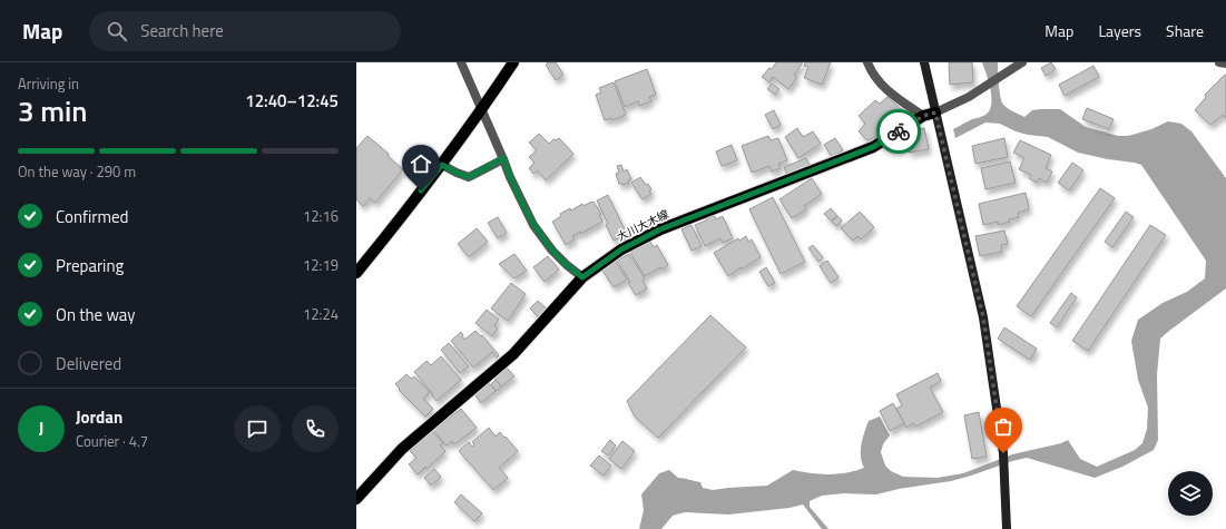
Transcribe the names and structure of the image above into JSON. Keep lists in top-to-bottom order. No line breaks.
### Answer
{"streets":{"main road":["大川大木線"]},"page":{"header":"Map","search":"Search here","nav":["Map","Layers","Share"],"heading":["3 min","Arriving in","12:40–12:45"],"panel":["Jordan","Courier · 4.7"],"bar":"On the way · 290 m","list":[["Confirmed","12:16"],["Preparing","12:19"],["On the way","12:24"],"Delivered"],"round":"J"}}
